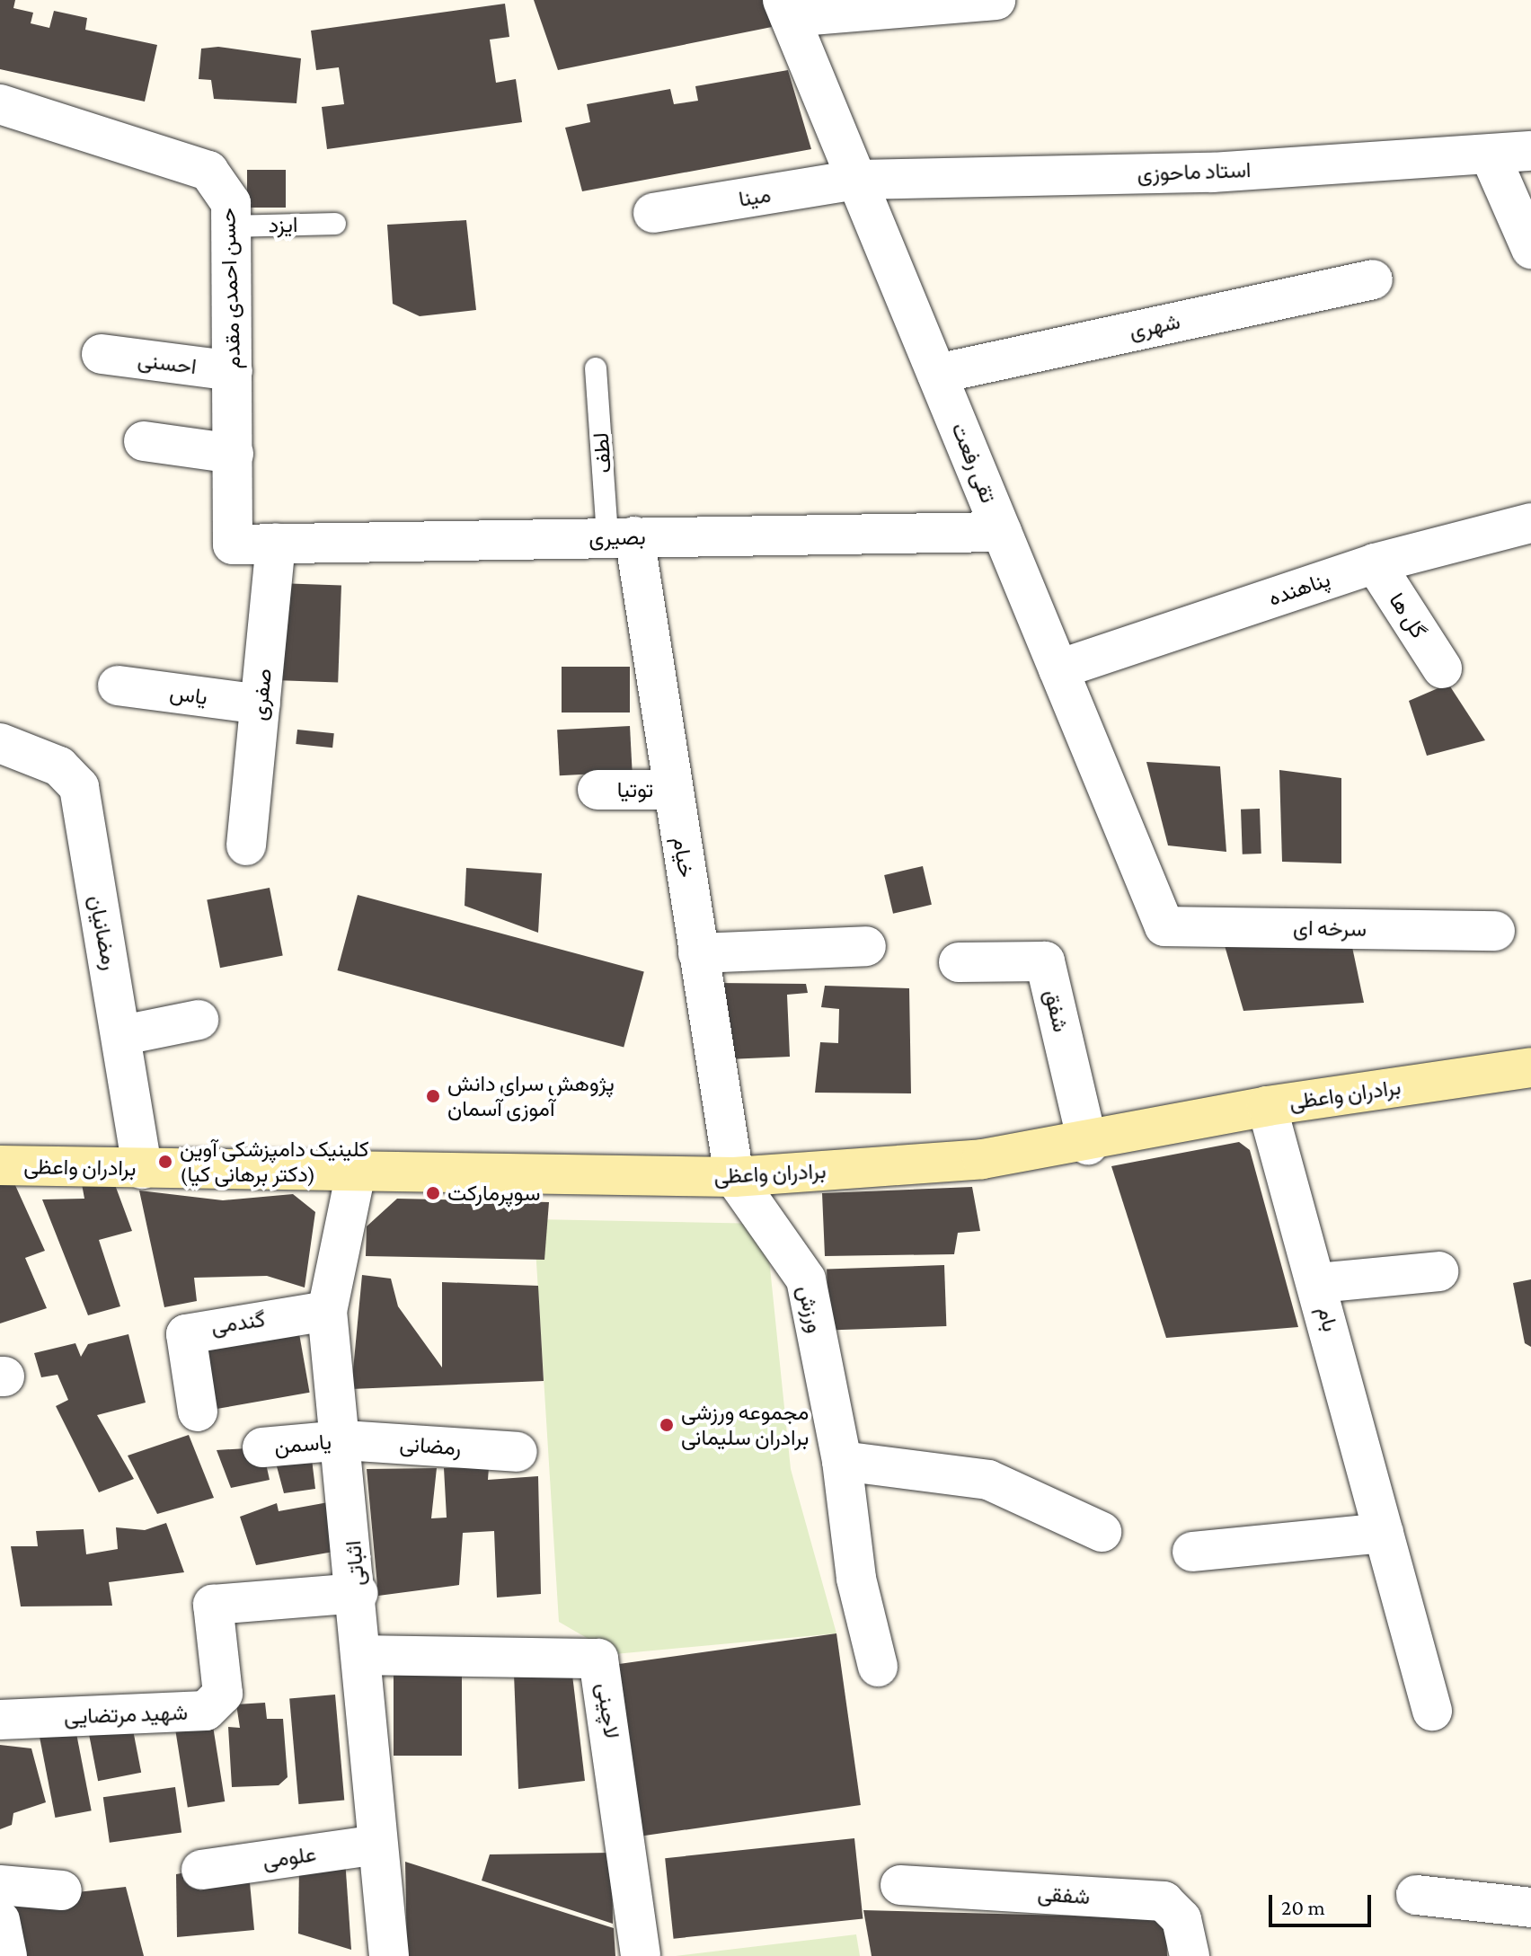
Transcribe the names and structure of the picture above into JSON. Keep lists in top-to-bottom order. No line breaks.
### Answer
{"streets":{"main road":["برادران واعظی"],"street":["استاد ماحوزی","مینا","حسن احمدی مقدم","شهری","احسنی","تقی رفعت","بصیری","پناهنده","گل ها","یاس","صفری","توتیا","خیام","سرخه ای","رمضانیان","شفق","ورزش","بام","گندمی","یاسمن","رمضانی","اثباتی","لاچینی","شهید مرتضایی","علومی","شفقی"],"lane":["ایزد","لطف"]},"crossings":[["استاد ماحوزی","مینا"],["استاد ماحوزی","تقی رفعت"],["مینا","تقی رفعت"],["ایزد","حسن احمدی مقدم"],["حسن احمدی مقدم","احسنی"],["حسن احمدی مقدم","بصیری"],["شهری","تقی رفعت"],["لطف","بصیری"],["لطف","خیام"],["تقی رفعت","بصیری"],["تقی رفعت","پناهنده"],["تقی رفعت","سرخه ای"],["بصیری","صفری"],["بصیری","خیام"],["پناهنده","گل ها"],["یاس","صفری"],["توتیا","خیام"],["خیام","برادران واعظی"],["خیام","ورزش"],["رمضانیان","برادران واعظی"],["شفق","برادران واعظی"],["برادران واعظی","ورزش"],["برادران واعظی","بام"],["برادران واعظی","اثباتی"],["گندمی","اثباتی"],["یاسمن","رمضانی"],["یاسمن","اثباتی"],["رمضانی","اثباتی"],["اثباتی","لاچینی"],["اثباتی","شهید مرتضایی"],["اثباتی","علومی"]],"places":["پژوهش سرای دانش آموزی آسمان","کلینیک دامپزشکی آوین (دکتر برهانی کیا)","سوپرمارکت","مجموعه ورزشی برادران سلیمانی"],"scale_bar":"20 m"}
